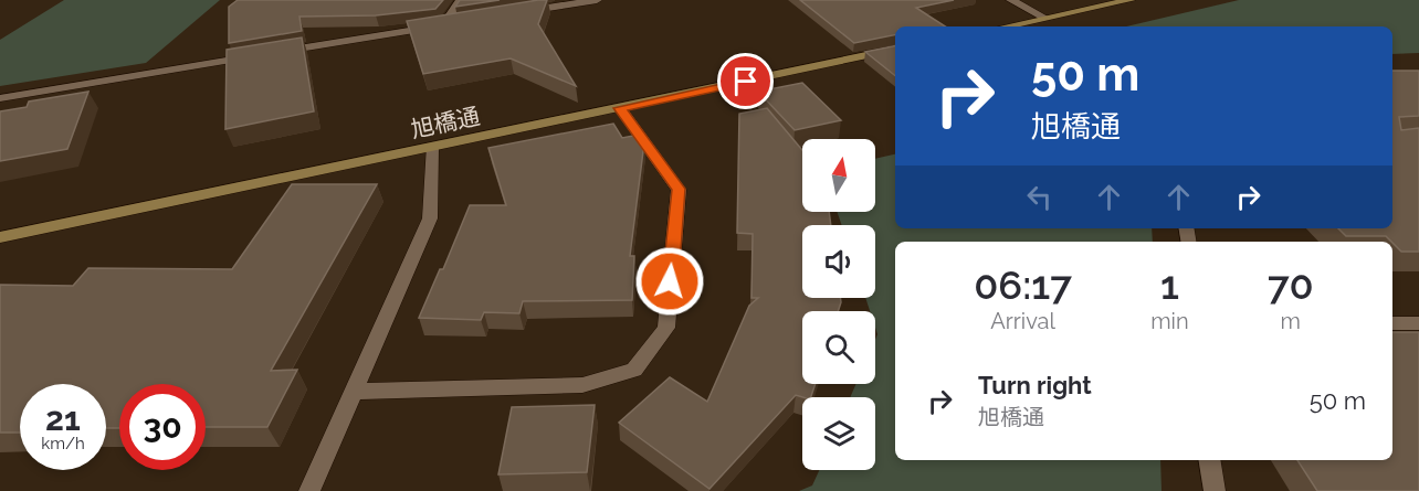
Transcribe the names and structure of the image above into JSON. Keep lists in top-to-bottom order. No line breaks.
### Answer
{"streets":{"street":["旭橋通"]},"north":"top","page":{"turn":["50 m","旭橋通"],"eta":["06:17","Arrival","1","min","70","m"],"list":[{"name":"Turn right","note":"旭橋通","value":"50 m"}],"speed":"21 km/h","limit":"30"}}
